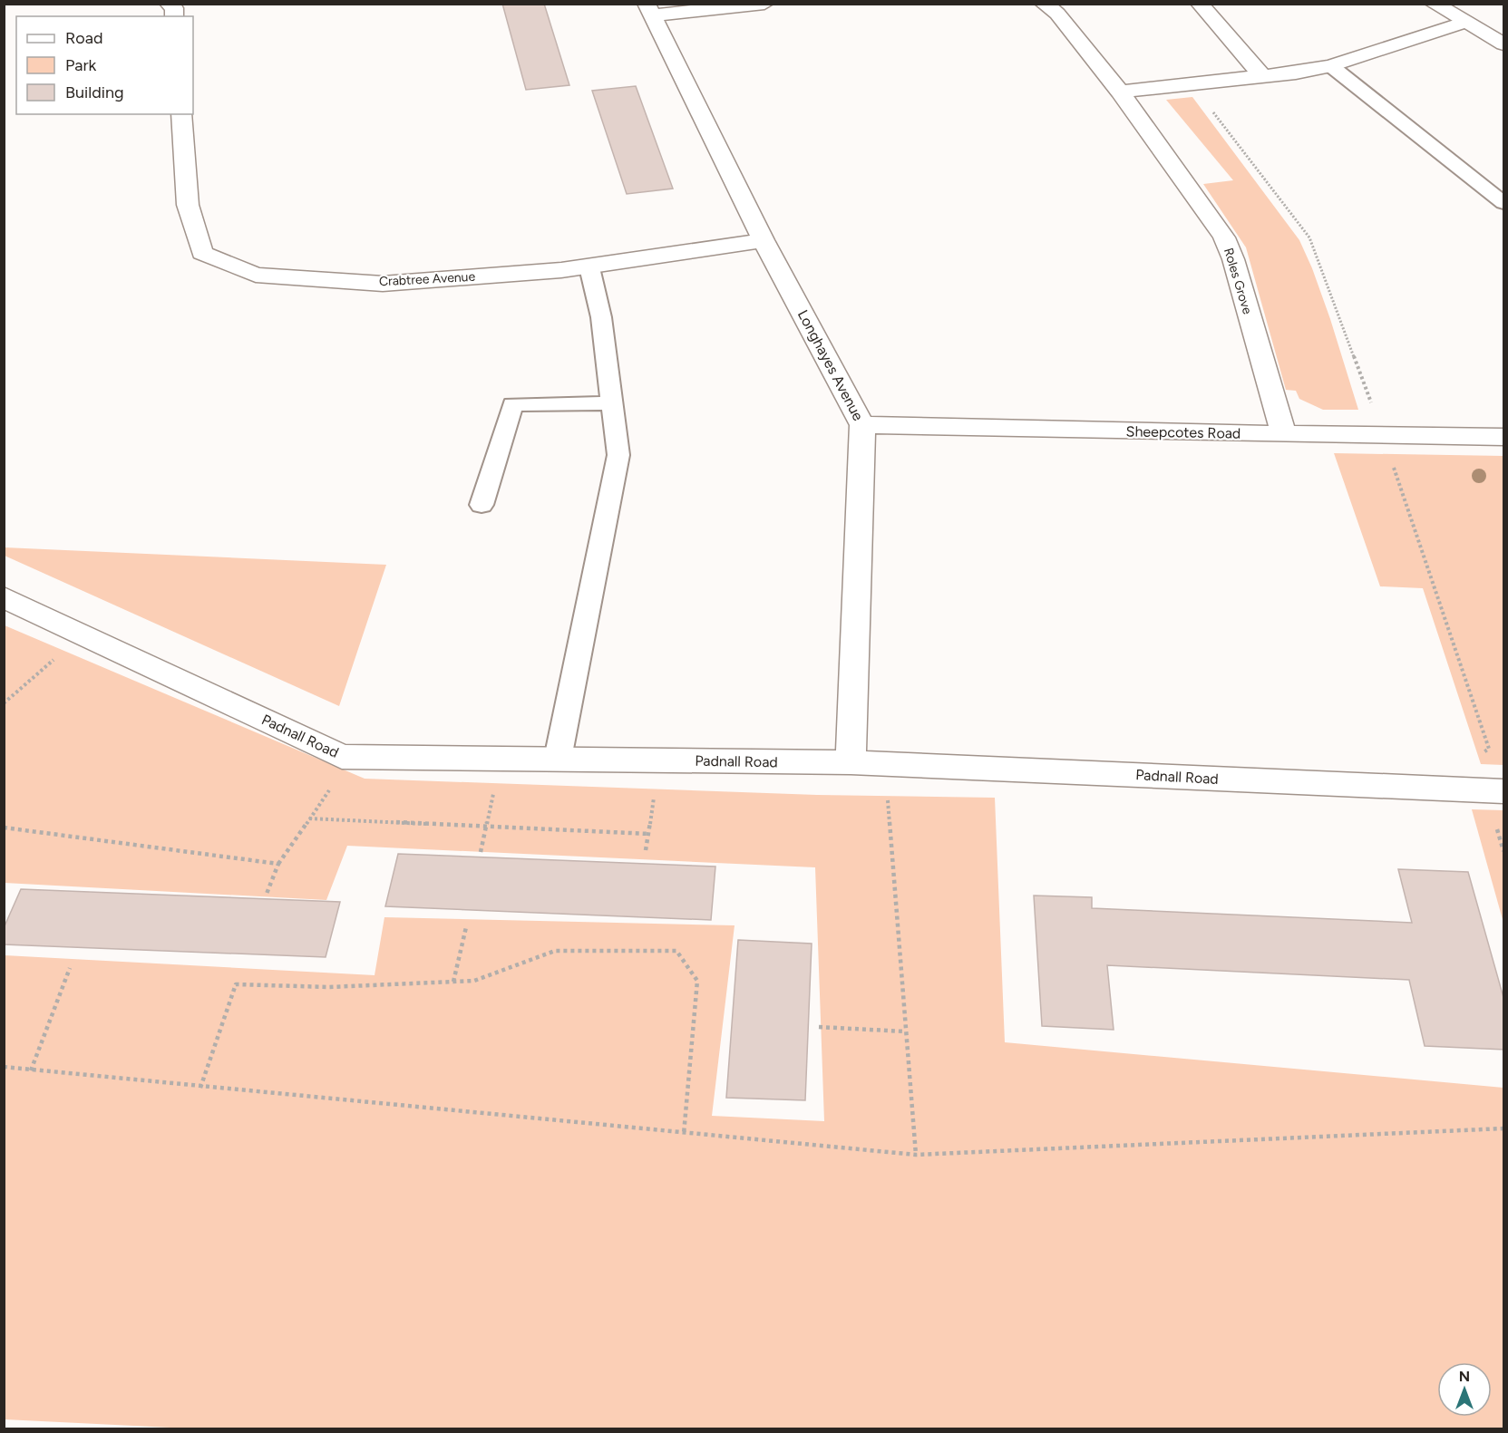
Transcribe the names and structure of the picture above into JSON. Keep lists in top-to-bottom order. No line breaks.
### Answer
{"streets":{"street":["Crabtree Avenue","Roles Grove","Longhayes Avenue","Sheepcotes Road","Padnall Road"]},"crossings":[["Crabtree Avenue","Longhayes Avenue"],["Roles Grove","Sheepcotes Road"],["Longhayes Avenue","Sheepcotes Road"],["Longhayes Avenue","Padnall Road"]],"legend":["Road","Park","Building"],"north":"top"}
